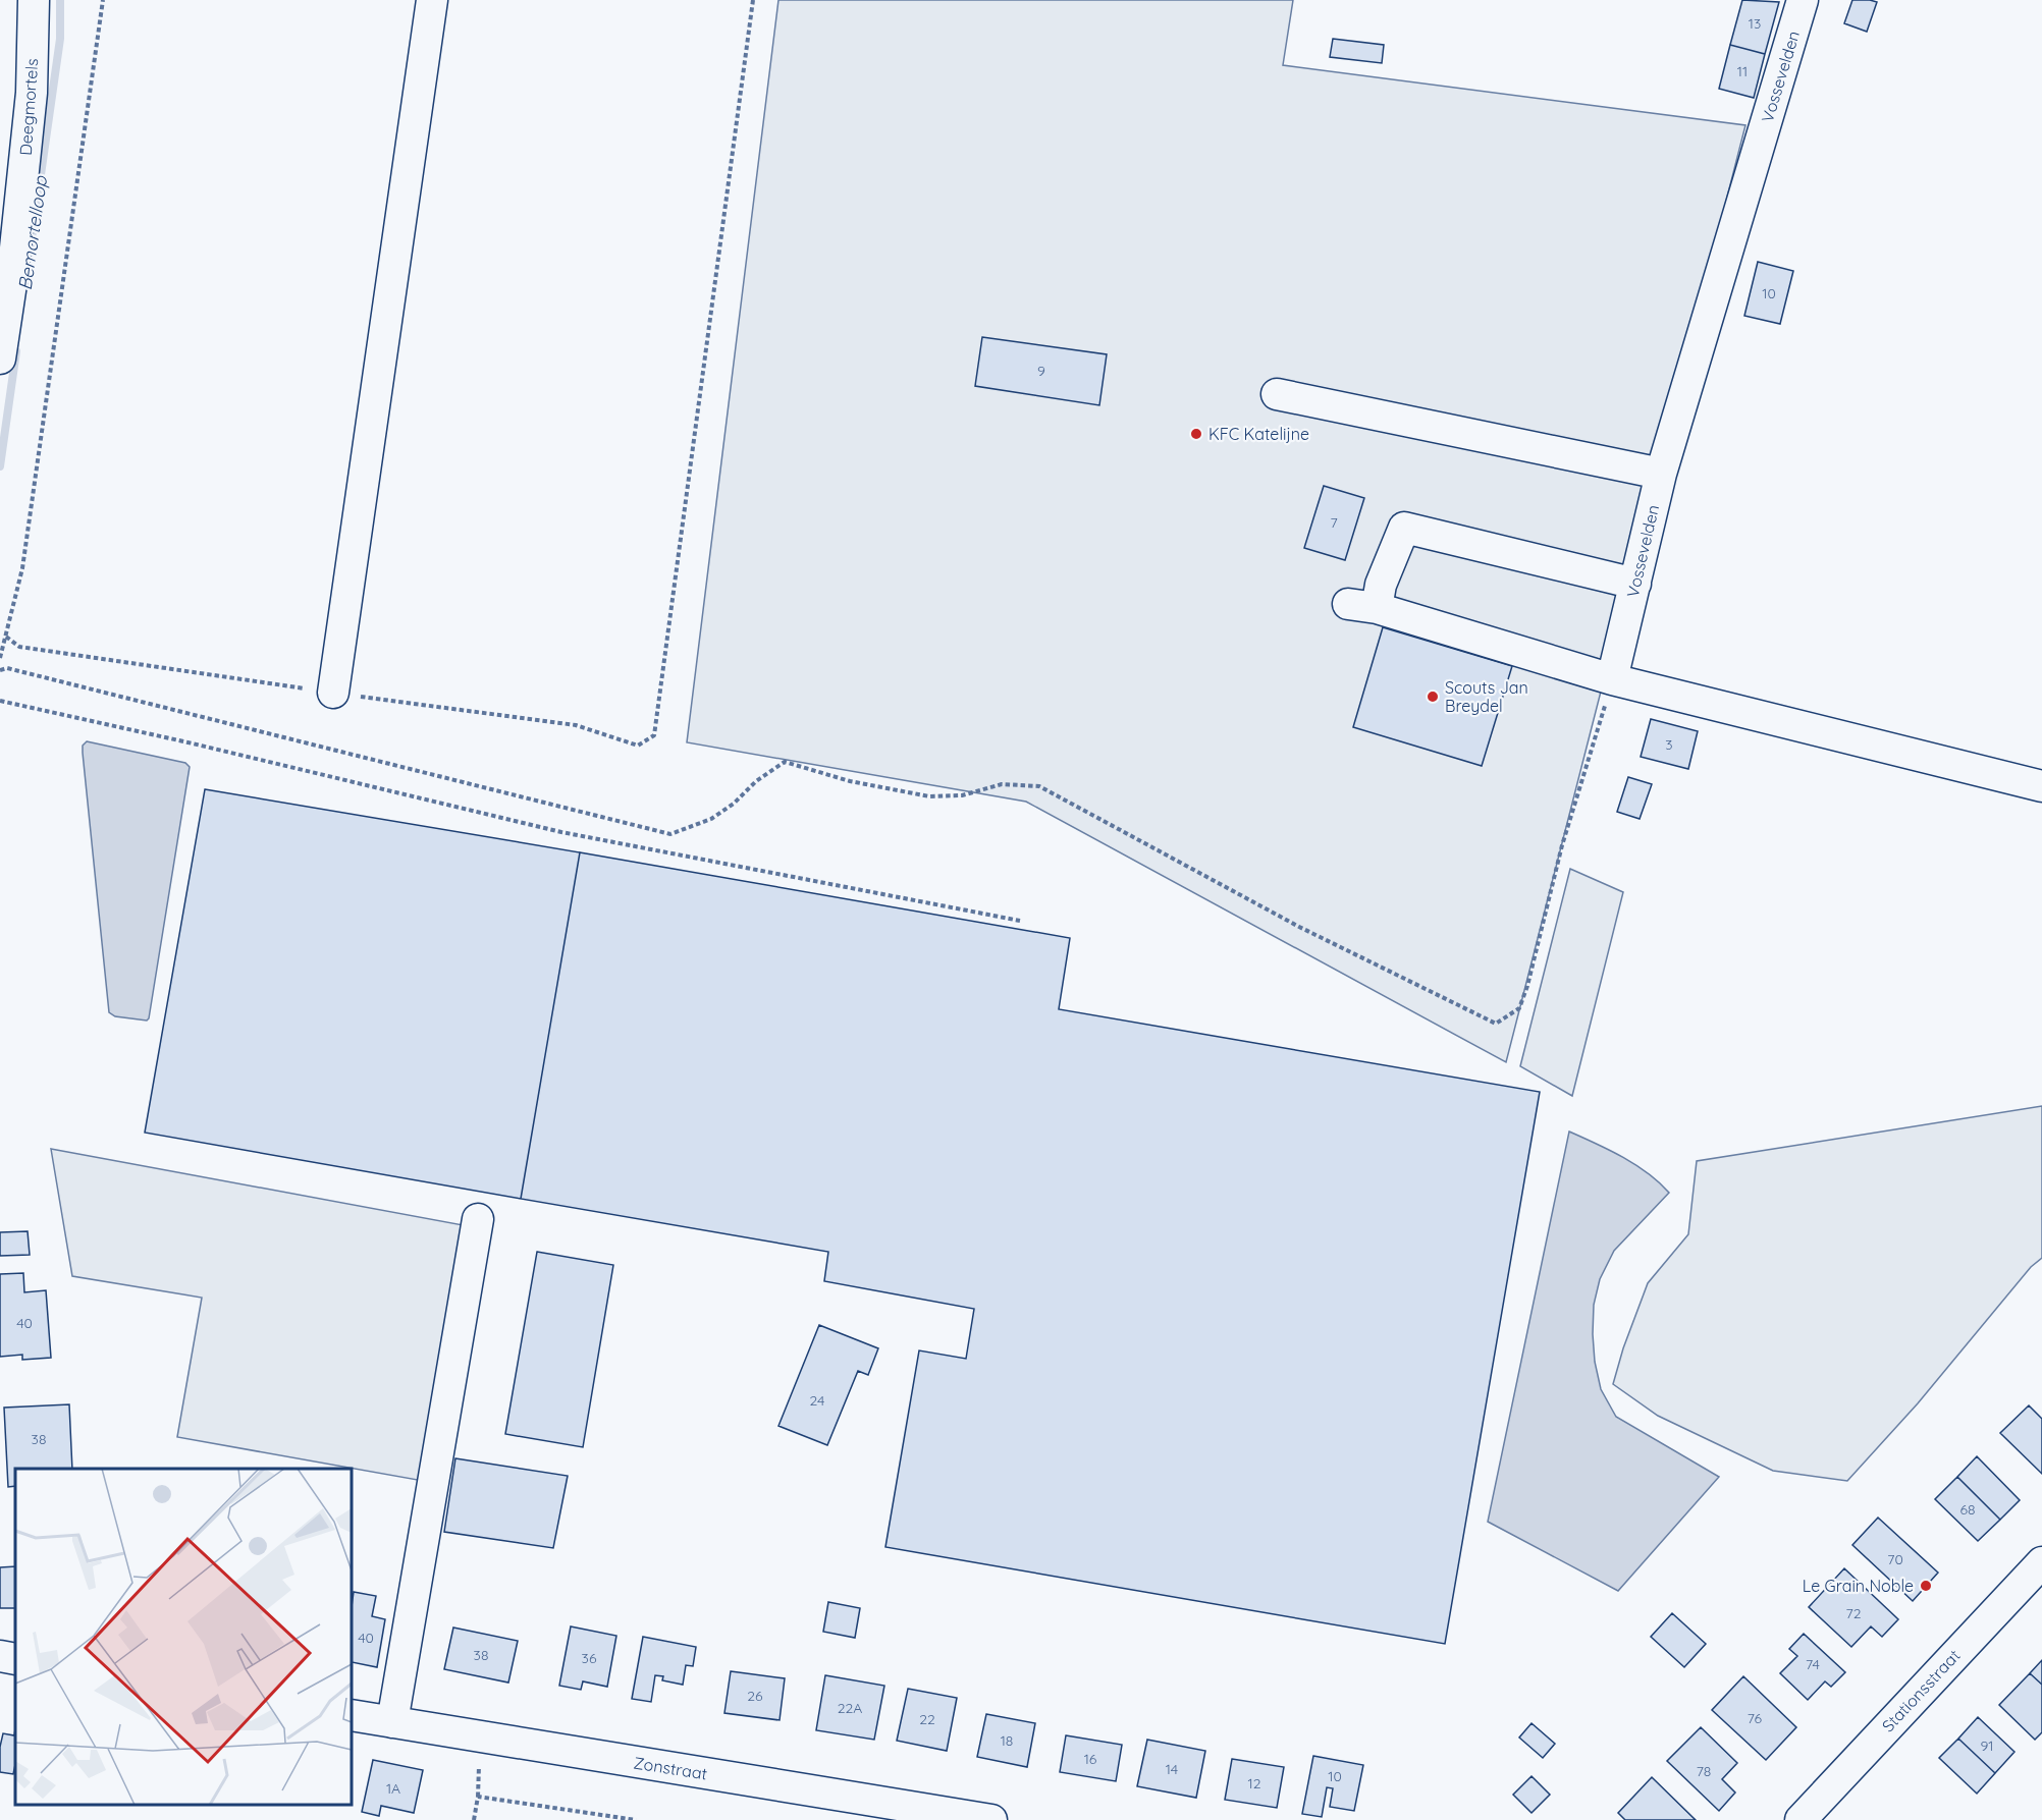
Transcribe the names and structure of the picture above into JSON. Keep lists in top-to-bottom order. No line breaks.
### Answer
{"streets":{"street":["Vossevelden","Deegmortels","Stationsstraat","Zonstraat"]},"water":["Bemortelloop"],"places":["KFC Katelijne","Scouts Jan Breydel","Le Grain Noble"],"house_numbers":["13","11","10","9","7","3","40","24","38","68","70","72","40","38","36","74","26","22A","76","22","18","91","16","14","78","10","12","1A"]}
